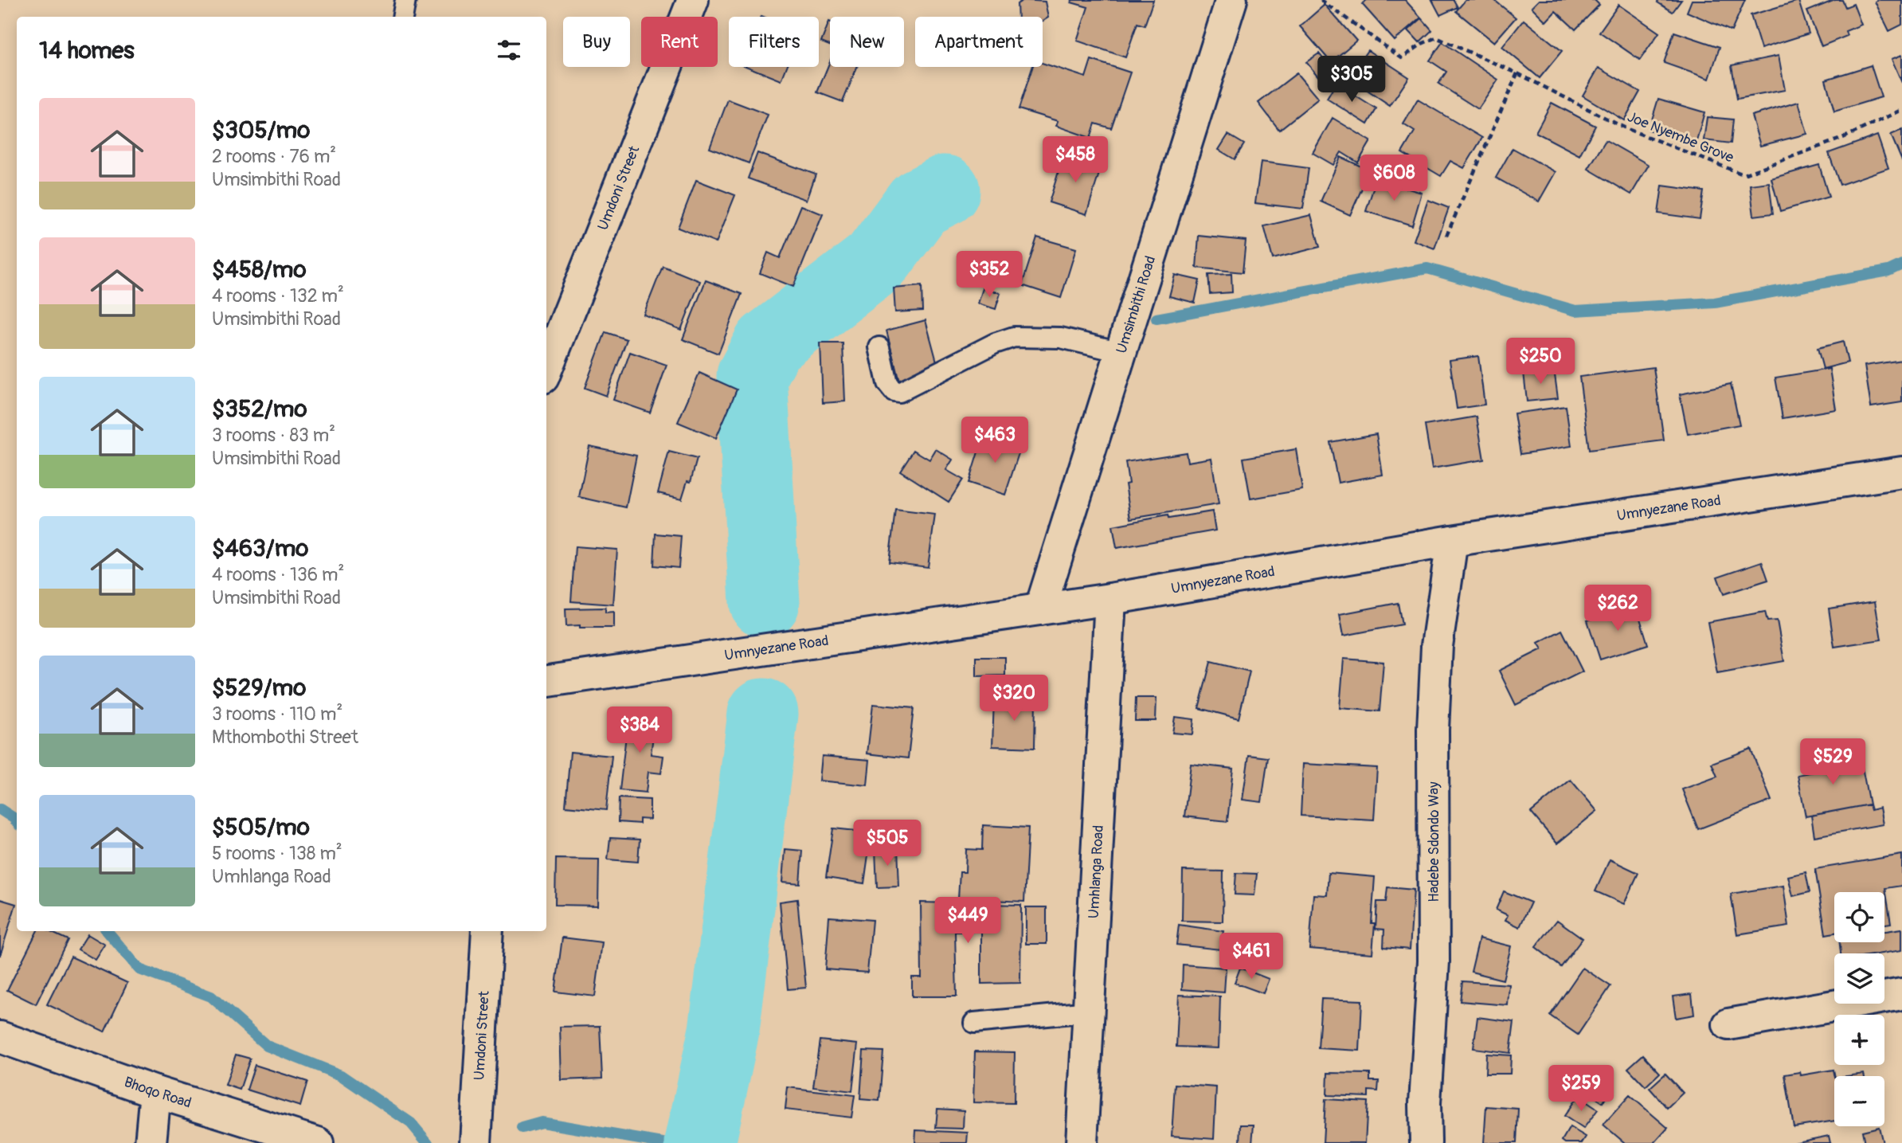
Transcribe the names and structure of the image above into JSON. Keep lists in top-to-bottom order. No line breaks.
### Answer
{"streets":{"street":["Umdoni Street","Umsimbithi Road","Umnyezane Road","Hadebe Sdondo Way","Umhlanga Road","Bhoqo Road"],"path":["Joe Nyembe Grove"]},"crossings":[["Umsimbithi Road","Umnyezane Road"],["Umnyezane Road","Hadebe Sdondo Way"],["Umnyezane Road","Umhlanga Road"]],"page":{"chip":["Buy","Rent","Filters","New","Apartment"],"heading":"14 homes","price":["$305","$458","$608","$352","$250","$463","$262","$320","$384","$529","$505","$449","$461","$259"],"list":[{"name":"$305/mo","note":"2 rooms · 76 m² · Umsimbithi Road"},{"name":"$458/mo","note":"4 rooms · 132 m² · Umsimbithi Road"},{"name":"$352/mo","note":"3 rooms · 83 m² · Umsimbithi Road"},{"name":"$463/mo","note":"4 rooms · 136 m² · Umsimbithi Road"},{"name":"$529/mo","note":"3 rooms · 110 m² · Mthombothi Street"},{"name":"$505/mo","note":"5 rooms · 138 m² · Umhlanga Road"}],"map_buttons":["+","−"]}}
